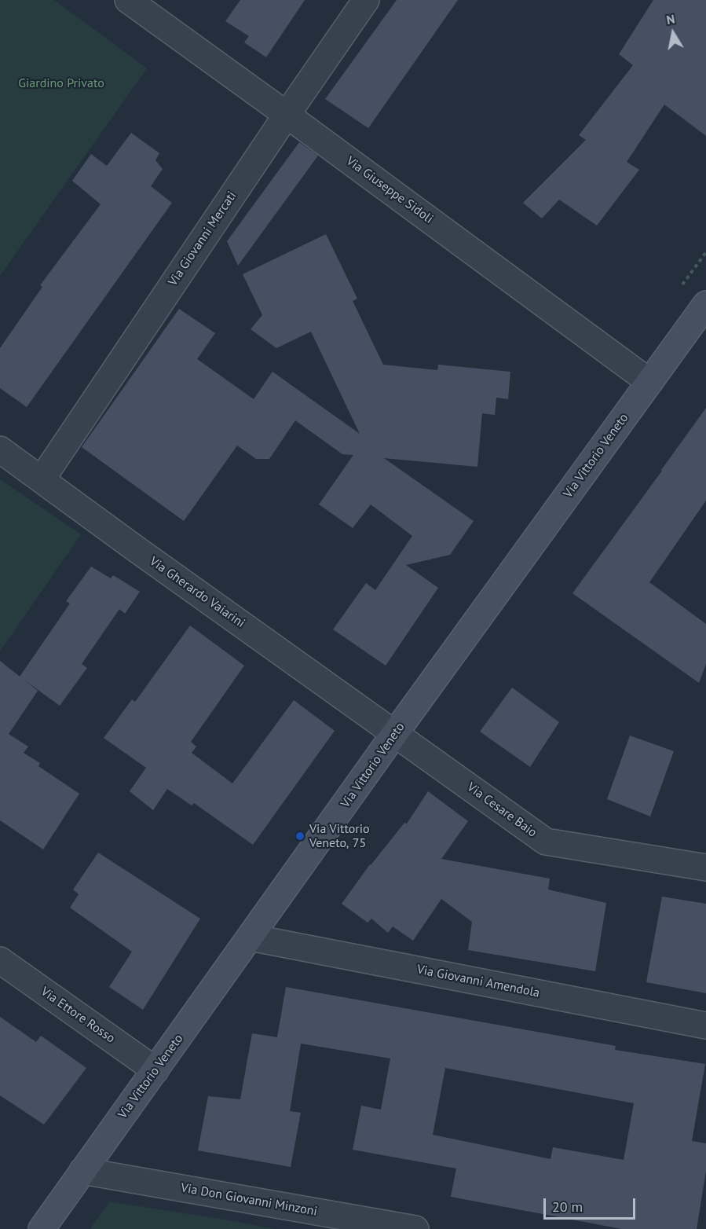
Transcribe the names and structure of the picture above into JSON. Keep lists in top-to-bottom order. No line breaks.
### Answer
{"streets":{"main road":["Via Vittorio Veneto"],"street":["Via Giuseppe Sidoli","Via Giovanni Mercati","Via Gherardo Vaiarini","Via Cesare Baio","Via Giovanni Amendola","Via Ettore Rosso","Via Don Giovanni Minzoni"]},"crossings":[["Via Giuseppe Sidoli","Via Giovanni Mercati"],["Via Giuseppe Sidoli","Via Vittorio Veneto"],["Via Giovanni Mercati","Via Gherardo Vaiarini"],["Via Vittorio Veneto","Via Gherardo Vaiarini"],["Via Vittorio Veneto","Via Cesare Baio"],["Via Vittorio Veneto","Via Giovanni Amendola"],["Via Vittorio Veneto","Via Ettore Rosso"],["Via Vittorio Veneto","Via Don Giovanni Minzoni"],["Via Gherardo Vaiarini","Via Cesare Baio"]],"parks":["Giardino Privato"],"places":["Via Vittorio Veneto, 75"],"scale_bar":"20 m","north":"top"}
